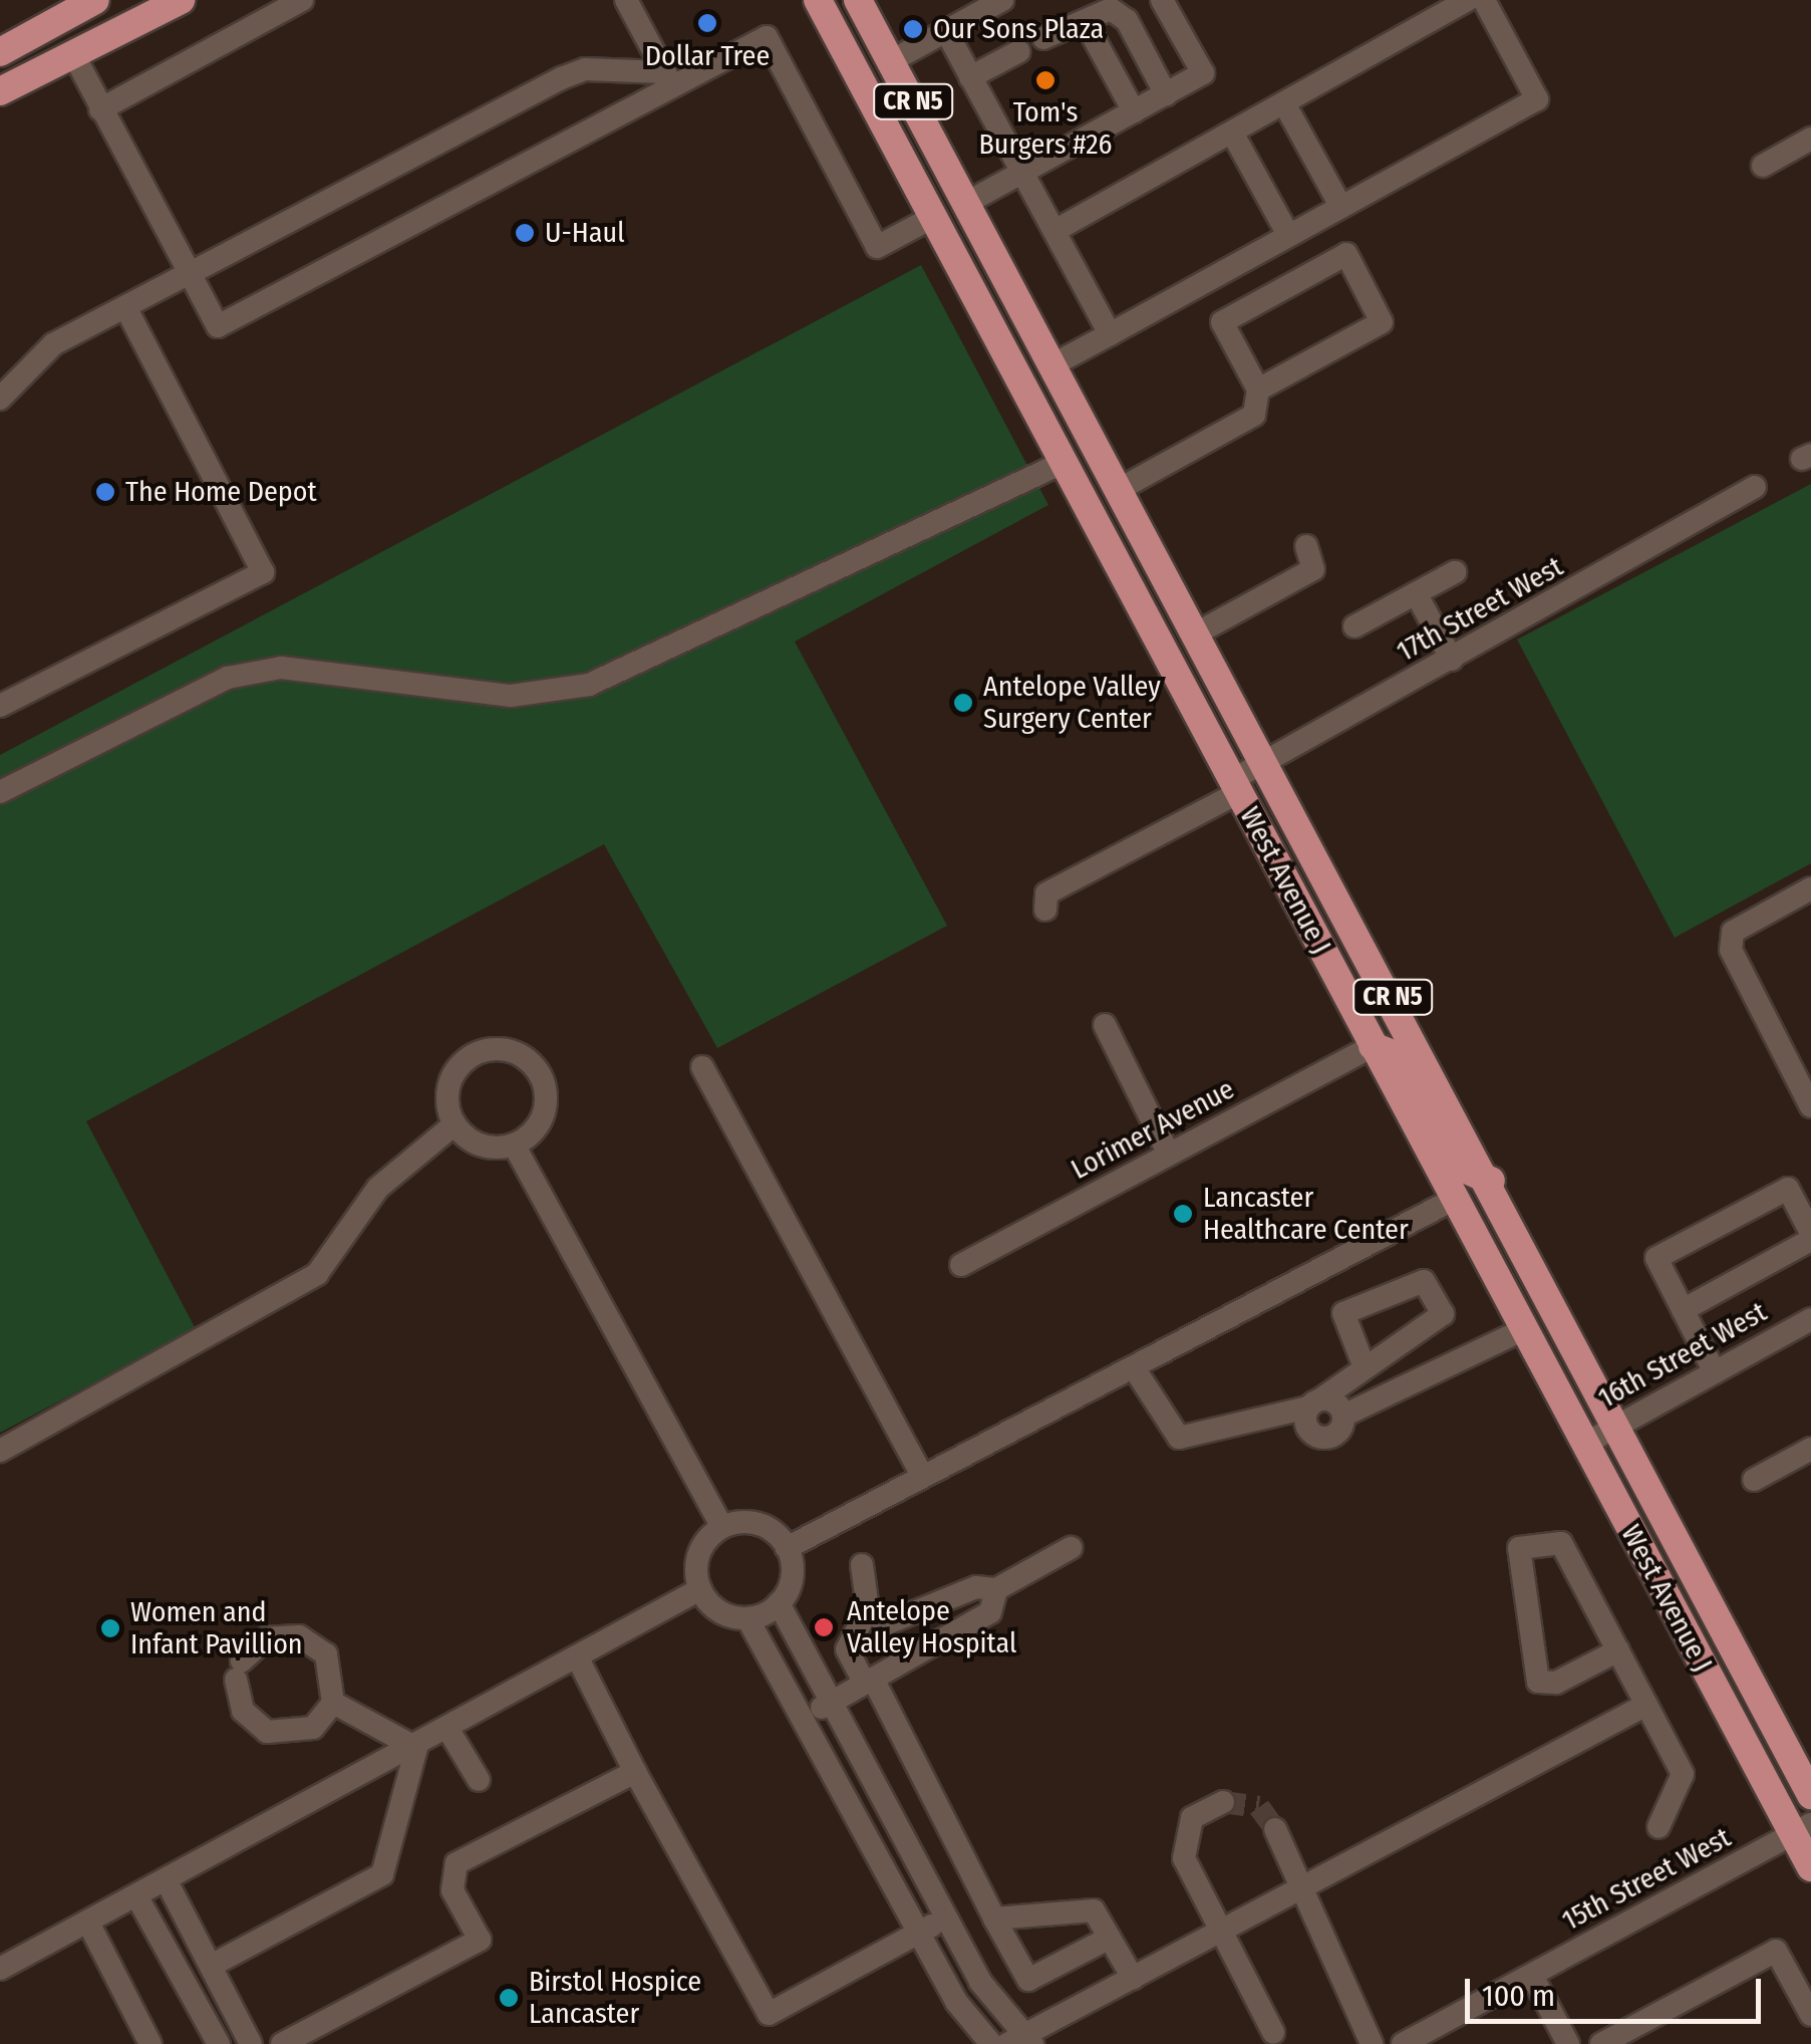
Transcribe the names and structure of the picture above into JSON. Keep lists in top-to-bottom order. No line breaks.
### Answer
{"streets":{"main road":["CR N5","West Avenue J"],"street":["17th Street West","Lorimer Avenue","16th Street West","15th Street West"]},"crossings":[["17th Street West","West Avenue J"],["West Avenue J","Lorimer Avenue"],["West Avenue J","16th Street West"],["West Avenue J","15th Street West"]],"places":["Dollar Tree","Our Sons Plaza","Tom's Burgers #26","U-Haul","The Home Depot","Antelope Valley Surgery Center","Lancaster Healthcare Center","Antelope Valley Hospital","Women and Infant Pavillion","Birstol Hospice Lancaster"],"scale_bar":"100 m"}
